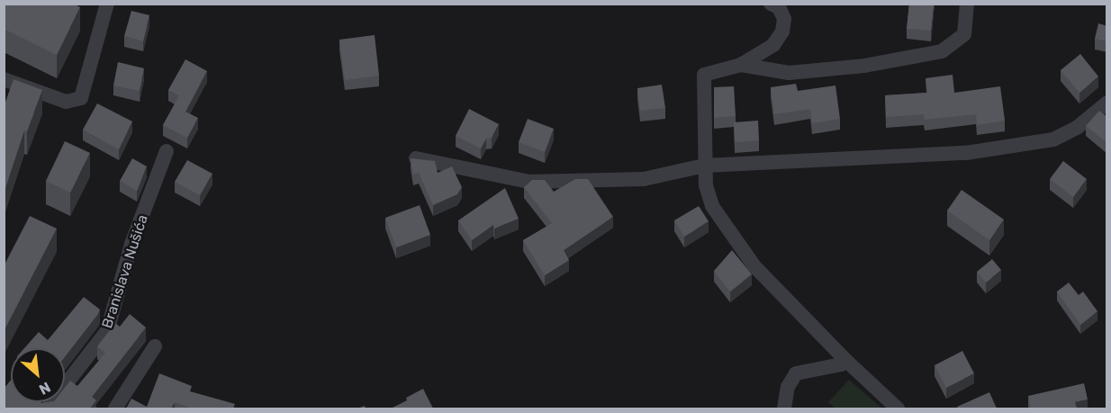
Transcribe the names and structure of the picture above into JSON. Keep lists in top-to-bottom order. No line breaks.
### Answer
{"streets":{"street":["Branislava Nušića"]},"north":"bottom right"}
